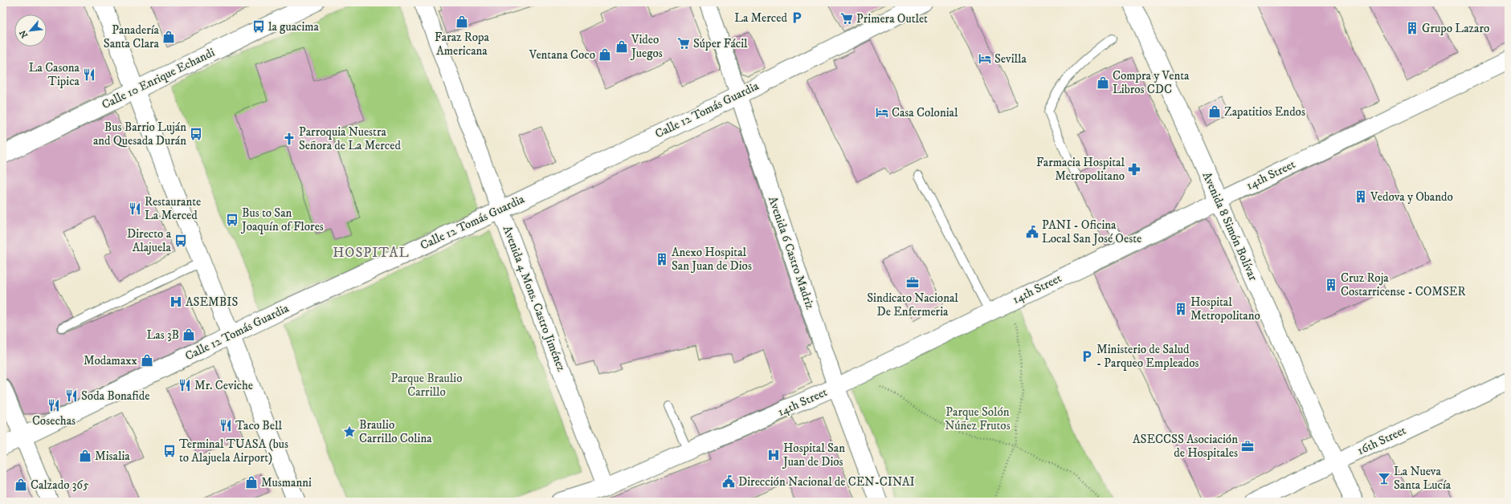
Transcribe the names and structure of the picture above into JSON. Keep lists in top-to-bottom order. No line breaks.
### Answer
{"streets":{"main road":["Calle 10 Enrique Echandi","Calle 12 Tomás Guardia","Avenida 8 Simón Bolívar"],"street":["14th Street","Avenida 6 Castro Madriz","Avenida 4 Mons. Castro Jiménez","16th Street"]},"crossings":[["Calle 12 Tomás Guardia","Avenida 6 Castro Madriz"],["Calle 12 Tomás Guardia","Avenida 4 Mons. Castro Jiménez"],["14th Street","Avenida 8 Simón Bolívar"],["14th Street","Avenida 6 Castro Madriz"],["14th Street","Avenida 4 Mons. Castro Jiménez"],["Avenida 8 Simón Bolívar","16th Street"]],"districts":["HOSPITAL"],"parks":["Parque Braulio Carrillo","Parque Solón Núñez Frutos"],"places":{"parking":["La Merced","Ministerio de Salud - Parqueo Empleados"],"supermarket":["Primera Outlet","Súper Fácil"],"shop":["Faraz Ropa Americana","Panadería Santa Clara","Video Juegos","Ventana Coco","Compra y Venta Libros CDC","Zapatitios Endos","Las 3B","Modamaxx","Misalia","Musmanni","Calzado 365"],"bus stop":["la guacima","Bus Barrio Luján and Quesada Durán","Bus to San Joaquín of Flores","Directo a Alajuela","Terminal TUASA (bus to Alajuela Airport)"],"building":["Grupo Lazaro","Vedova y Obando","Anexo Hospital San Juan de Dios","Cruz Roja Costarricense - COMSER","Hospital Metropolitano"],"hotel":["Sevilla","Casa Colonial"],"restaurant":["La Casona Tipica","Restaurante La Merced","Mr. Ceviche","Soda Bonafide","Cosechas","Taco Bell"],"church":["Parroquia Nuestra Señora de La Merced"],"pharmacy":["Farmacia Hospital Metropolitano"],"public building":["PANI - Oficina Local San José Oeste","Dirección Nacional de CEN-CINAI"],"office":["Sindicato Nacional De Enfermeria","ASECCSS Asociación de Hospitales"],"hospital":["ASEMBIS","Hospital San Juan de Dios"],"place":["Braulio Carrillo Colina"],"bar":["La Nueva Santa Lucía"]},"north":"bottom left"}
